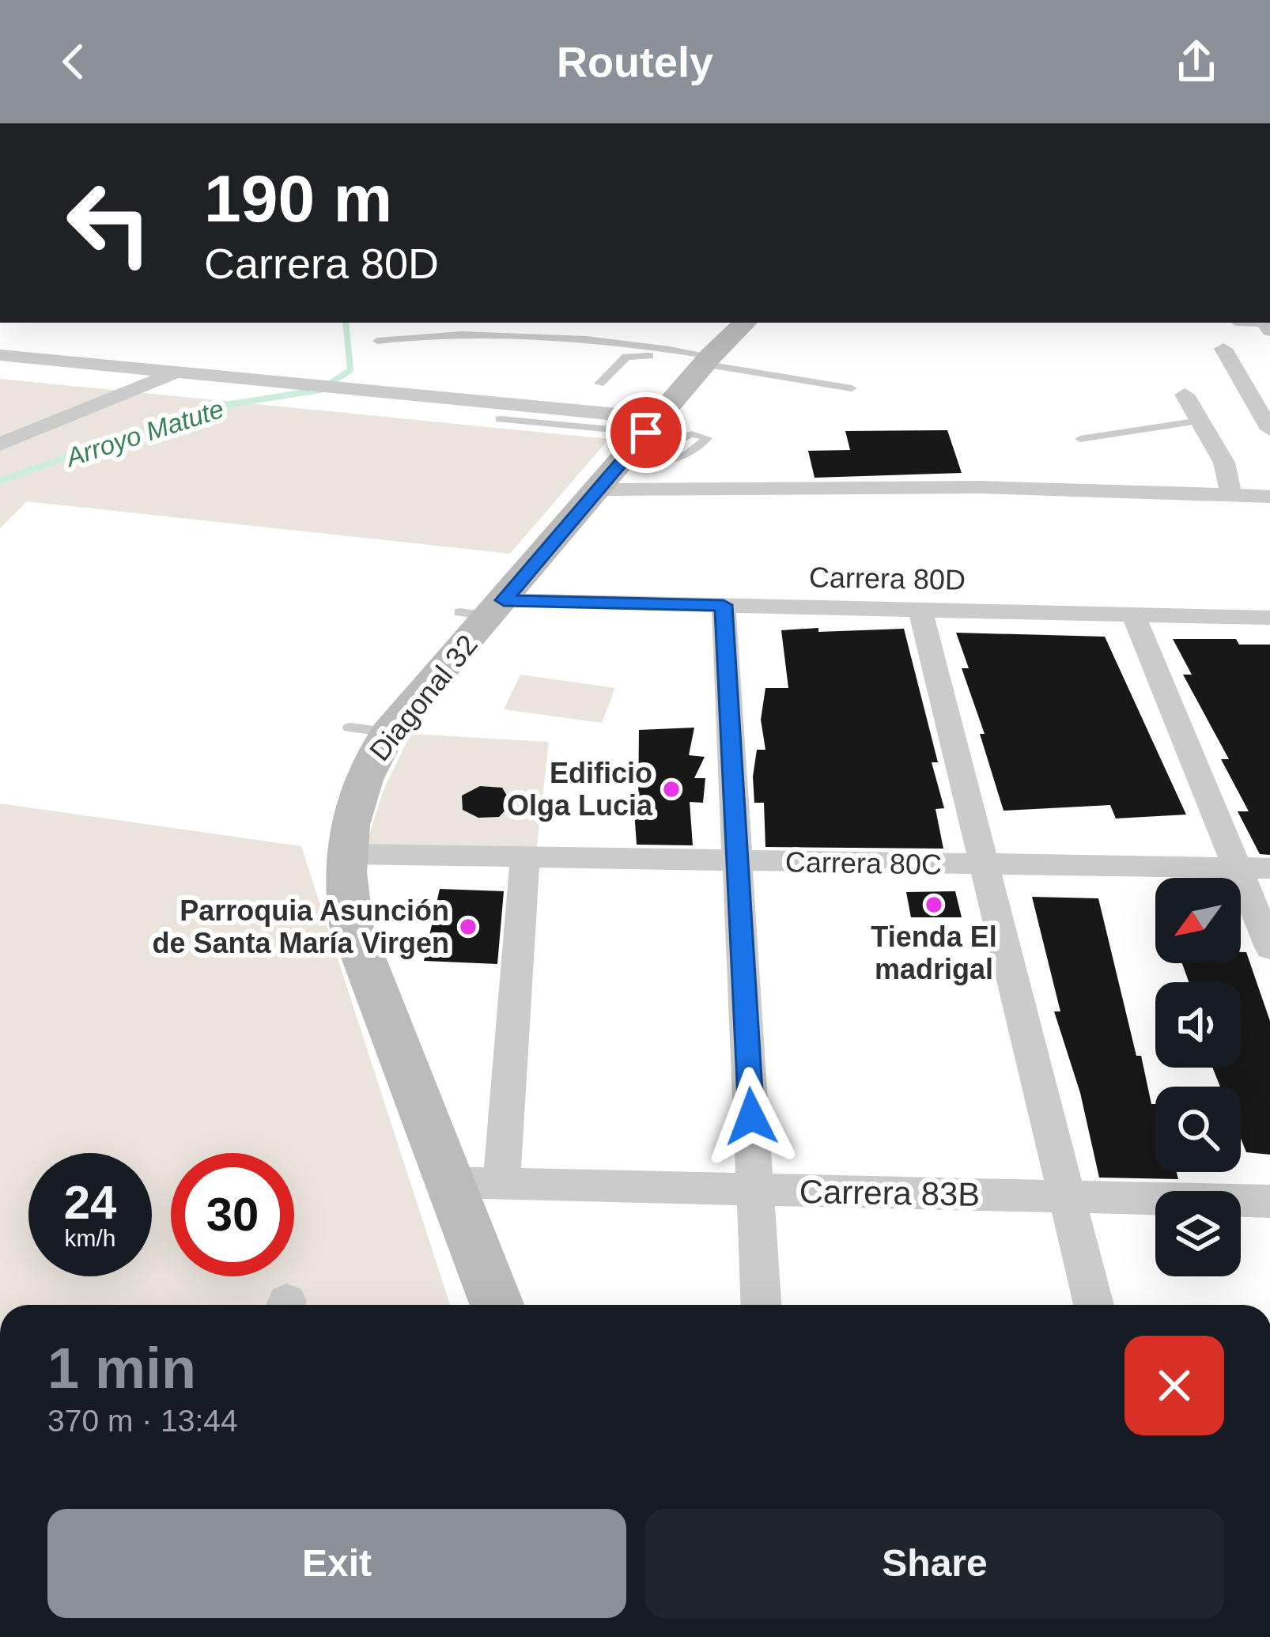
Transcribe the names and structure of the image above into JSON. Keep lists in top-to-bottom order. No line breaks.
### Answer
{"streets":{"street":["Carrera 80D","Diagonal 32","Carrera 80C","Carrera 83B"]},"crossings":[["Carrera 80D","Diagonal 32"],["Diagonal 32","Carrera 80C"],["Diagonal 32","Carrera 83B"]],"water":["Arroyo Matute"],"places":["Edificio Olga Lucia","Tienda El madrigal","Parroquia Asunción de Santa María Virgen"],"north":"bottom left","page":{"header":"Routely","turn":["190 m","Carrera 80D"],"speed":"24 km/h","limit":"30","heading":["1 min","370 m · 13:44"],"buttons":["Exit","Share"]}}
